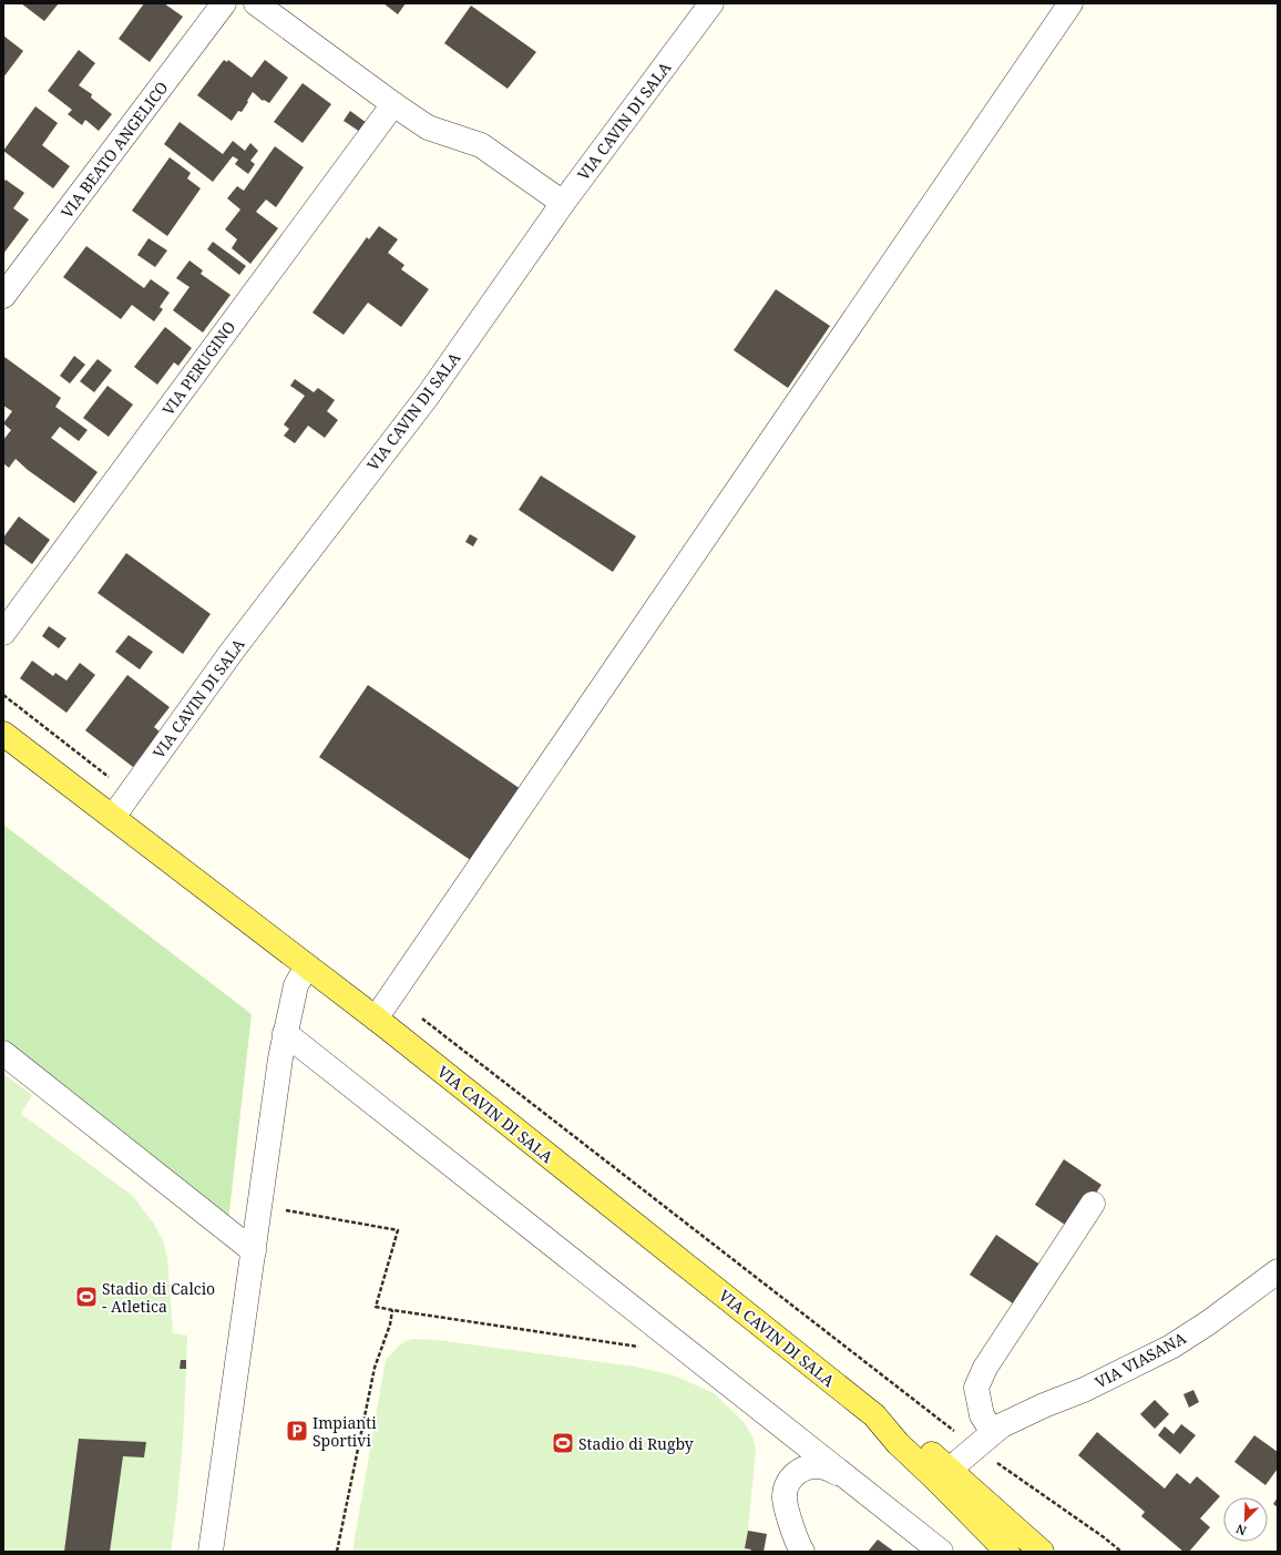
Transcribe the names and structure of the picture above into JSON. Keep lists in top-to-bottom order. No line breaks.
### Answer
{"streets":{"main road":["VIA CAVIN DI SALA"],"street":["VIA BEATO ANGELICO","VIA PERUGINO","VIA VIASANA"]},"crossings":[["VIA CAVIN DI SALA","VIA VIASANA"]],"places":{"sports":["Stadio di Calcio - Atletica","Stadio di Rugby"],"parking":["Impianti Sportivi"]},"north":"bottom left"}
